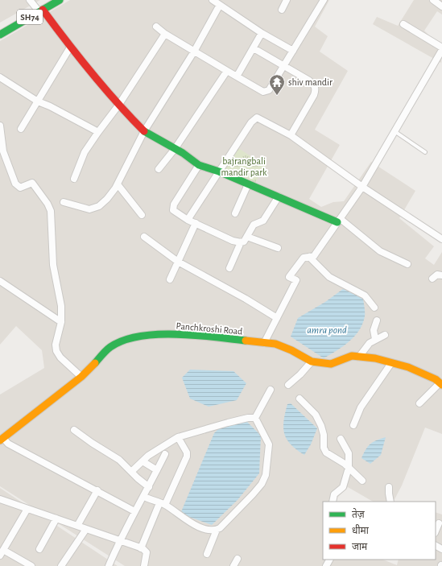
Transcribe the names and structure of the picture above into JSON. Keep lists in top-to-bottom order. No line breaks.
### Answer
{"streets":{"street":["SH74","Panchkroshi Road"]},"water":["amra pond"],"parks":["bajrangbali mandir park"],"places":{"temple":["shiv mandir"]},"legend":["तेज़","धीमा","जाम"]}
